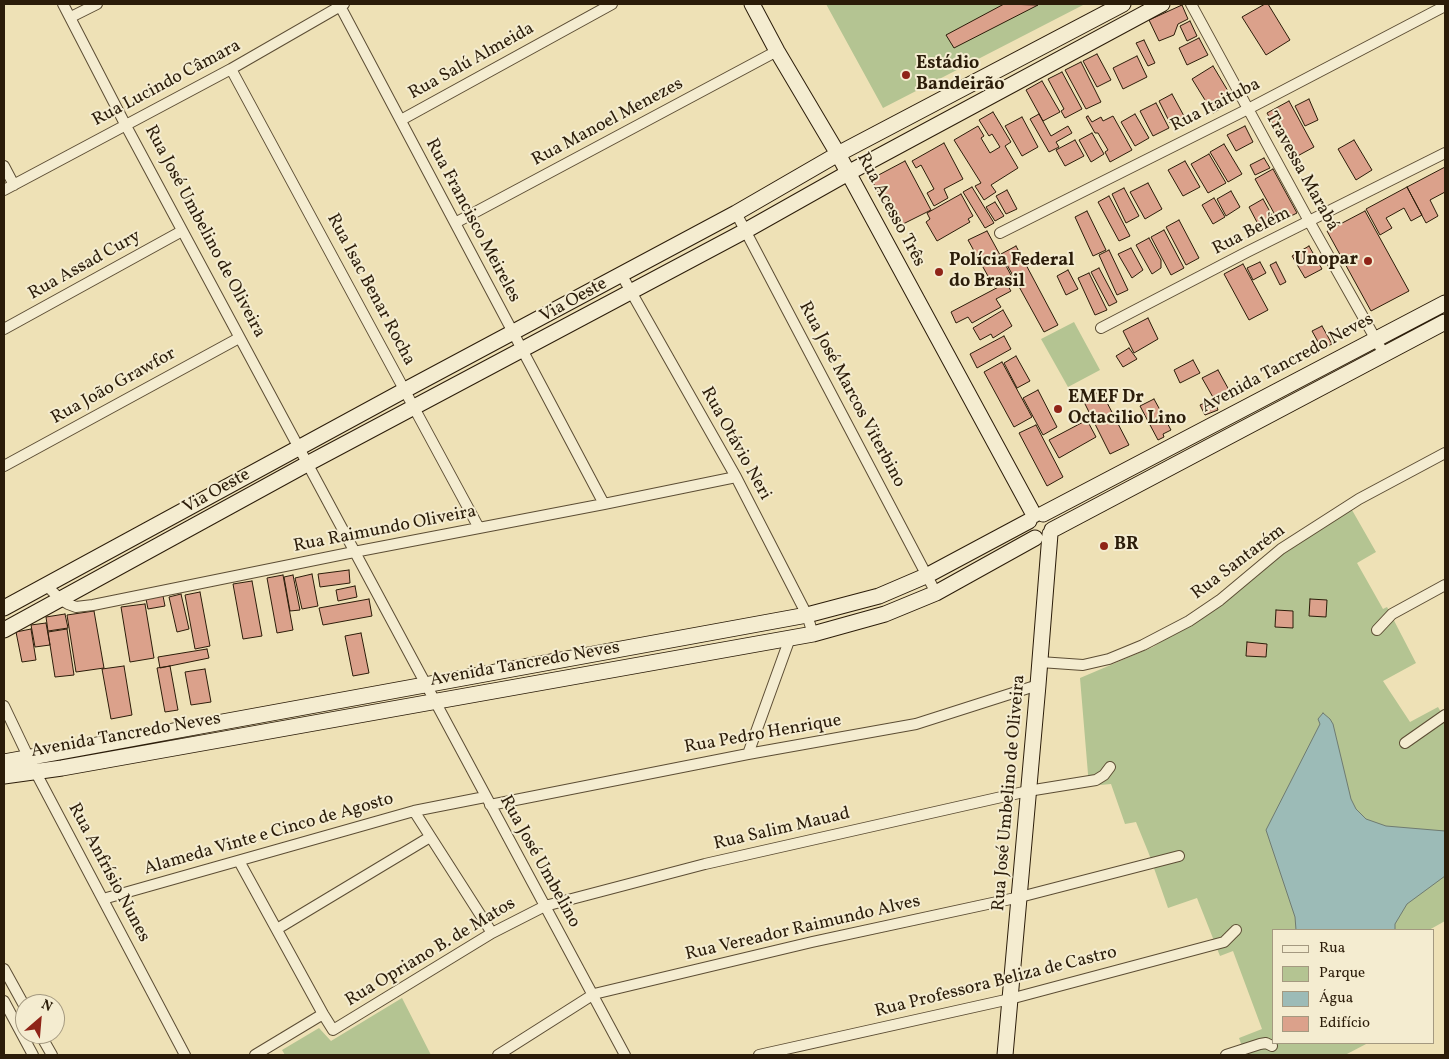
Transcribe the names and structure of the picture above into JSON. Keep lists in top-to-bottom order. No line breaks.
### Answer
{"streets":{"street":["Rua Salú Almeida","Rua Lucindo Câmara","Rua Itaituba","Rua Manoel Menezes","Travessa Marabá","Rua Acesso Três","Rua Francisco Meireles","Rua José Umbelino de Oliveira","Rua Belém","Rua Assad Cury","Rua Isac Benar Rocha","Via Oeste","Avenida Tancredo Neves","Rua João Grawfor","Rua José Marcos Viterbino","Rua Otávio Neri","Rua Raimundo Oliveira","Rua Santarém","Rua Pedro Henrique","Rua Salim Mauad","Alameda Vinte e Cinco de Agosto","Rua José Umbelino","Rua Anfrísio Nunes","Rua Vereador Raimundo Alves","Rua Opriano B. de Matos","Rua Professora Beliza de Castro"]},"crossings":[["Rua Salú Almeida","Rua Francisco Meireles"],["Rua Lucindo Câmara","Rua Francisco Meireles"],["Rua Lucindo Câmara","Rua José Umbelino de Oliveira"],["Rua Lucindo Câmara","Rua Isac Benar Rocha"],["Rua Itaituba","Travessa Marabá"],["Rua Manoel Menezes","Rua Acesso Três"],["Rua Manoel Menezes","Rua Francisco Meireles"],["Travessa Marabá","Rua Belém"],["Travessa Marabá","Avenida Tancredo Neves"],["Rua Acesso Três","Via Oeste"],["Rua Acesso Três","Avenida Tancredo Neves"],["Rua Francisco Meireles","Via Oeste"],["Rua Francisco Meireles","Rua Raimundo Oliveira"],["Rua José Umbelino de Oliveira","Rua Assad Cury"],["Rua José Umbelino de Oliveira","Via Oeste"],["Rua José Umbelino de Oliveira","Avenida Tancredo Neves"],["Rua José Umbelino de Oliveira","Rua João Grawfor"],["Rua José Umbelino de Oliveira","Rua Raimundo Oliveira"],["Rua José Umbelino de Oliveira","Rua Santarém"],["Rua José Umbelino de Oliveira","Rua Pedro Henrique"],["Rua José Umbelino de Oliveira","Rua Salim Mauad"],["Rua José Umbelino de Oliveira","Rua José Umbelino"],["Rua José Umbelino de Oliveira","Rua Vereador Raimundo Alves"],["Rua José Umbelino de Oliveira","Rua Professora Beliza de Castro"],["Rua Isac Benar Rocha","Via Oeste"],["Rua Isac Benar Rocha","Rua Raimundo Oliveira"],["Via Oeste","Rua José Marcos Viterbino"],["Via Oeste","Rua Otávio Neri"],["Via Oeste","Rua Raimundo Oliveira"],["Avenida Tancredo Neves","Rua José Marcos Viterbino"],["Avenida Tancredo Neves","Rua Otávio Neri"],["Avenida Tancredo Neves","Rua José Umbelino"],["Avenida Tancredo Neves","Rua Anfrísio Nunes"],["Rua Otávio Neri","Rua Raimundo Oliveira"],["Rua Raimundo Oliveira","Rua José Umbelino"],["Rua Pedro Henrique","Alameda Vinte e Cinco de Agosto"],["Rua Pedro Henrique","Rua José Umbelino"],["Rua Salim Mauad","Rua José Umbelino"],["Rua Salim Mauad","Rua Opriano B. de Matos"],["Alameda Vinte e Cinco de Agosto","Rua José Umbelino"],["Alameda Vinte e Cinco de Agosto","Rua Anfrísio Nunes"],["Alameda Vinte e Cinco de Agosto","Rua Opriano B. de Matos"],["Rua José Umbelino","Rua Vereador Raimundo Alves"],["Rua José Umbelino","Rua Opriano B. de Matos"]],"places":["Estádio Bandeirão","Unopar","Polícia Federal do Brasil","EMEF Dr Octacilio Lino","BR"],"legend":["Rua","Parque","Água","Edifício"],"north":"top right"}
